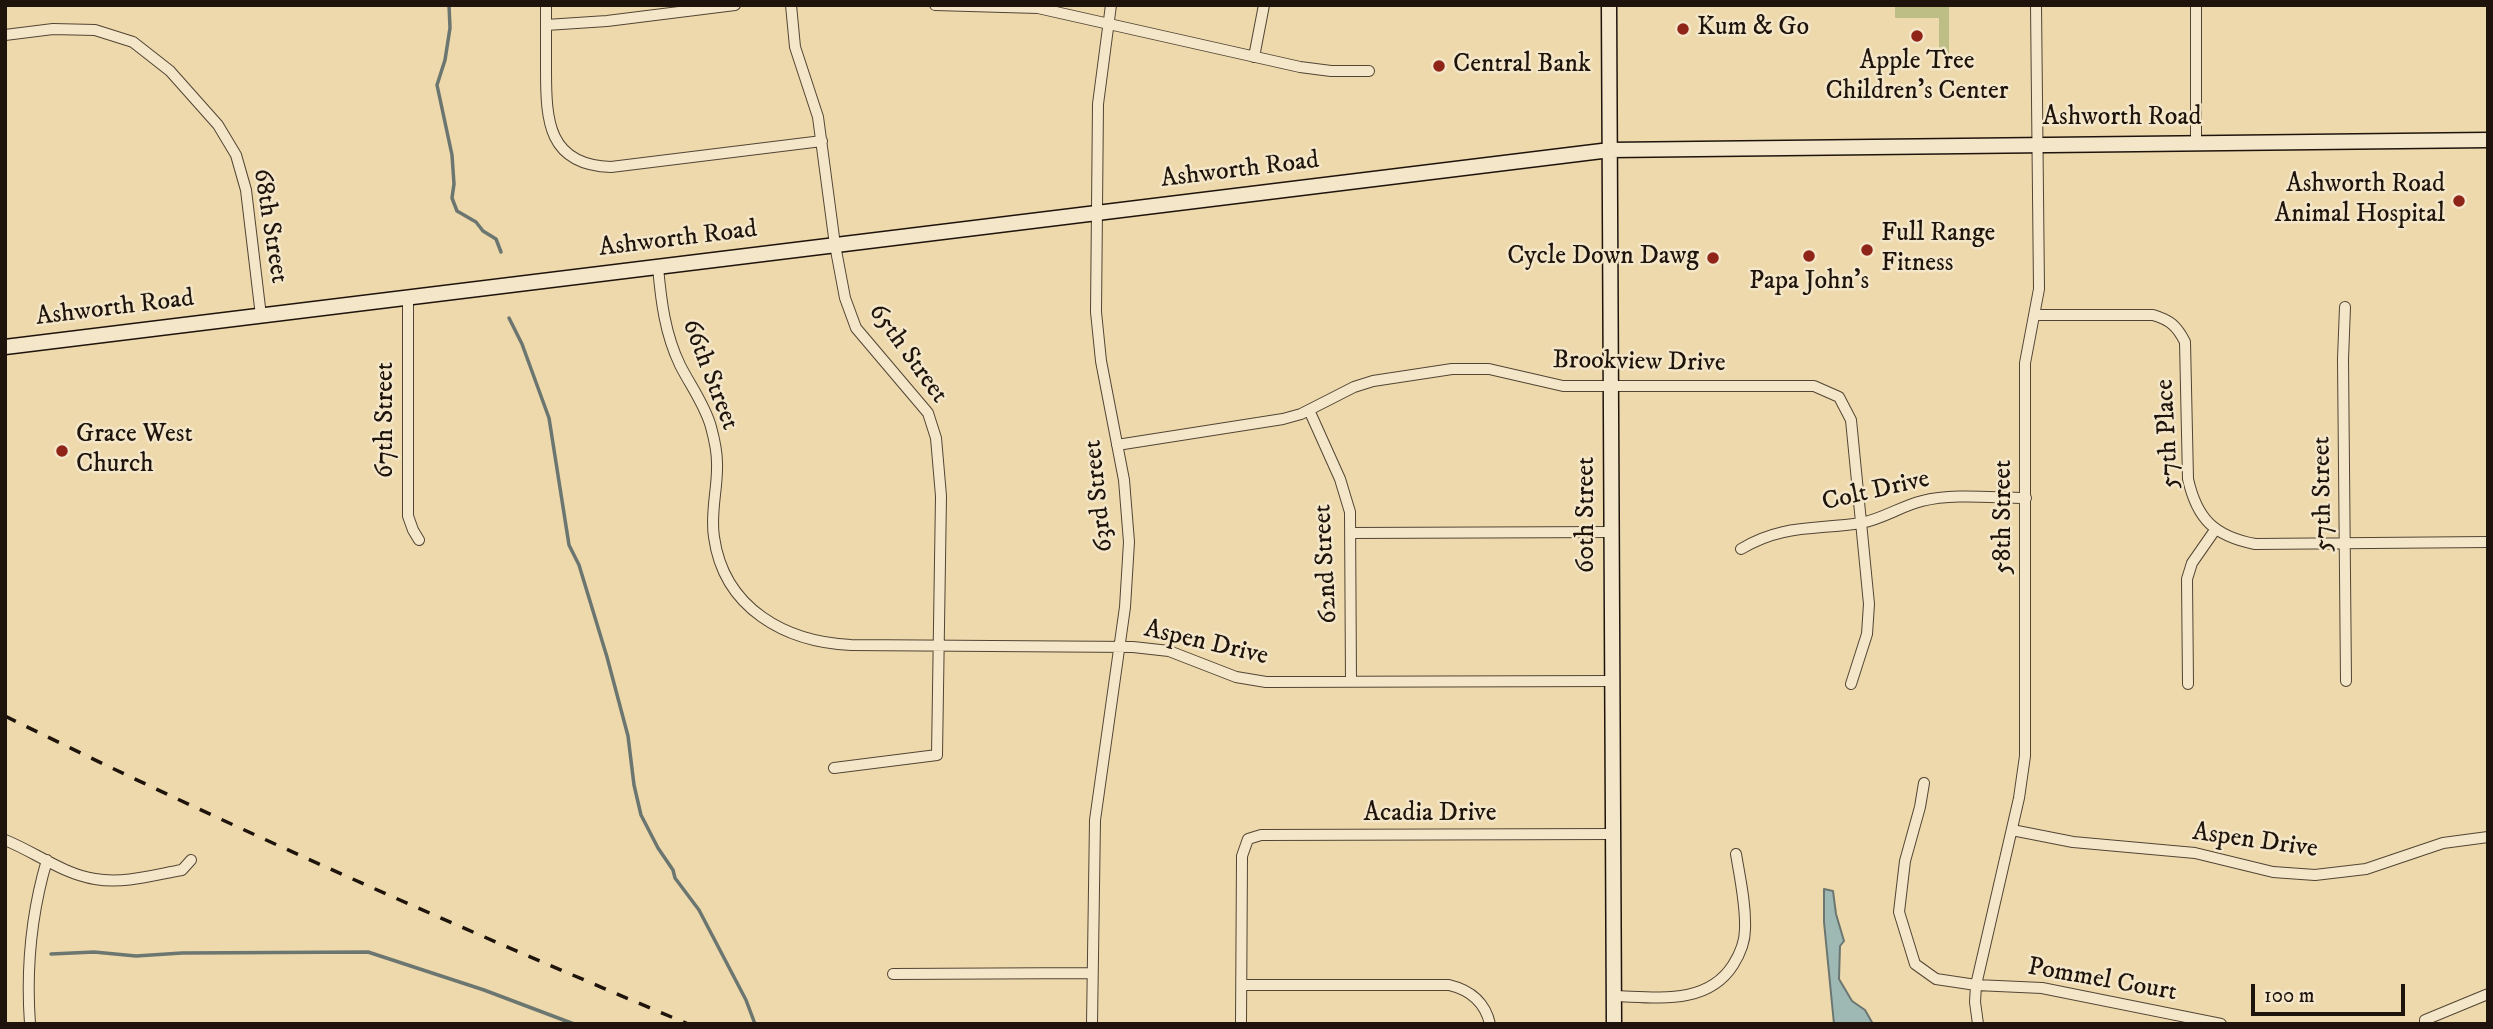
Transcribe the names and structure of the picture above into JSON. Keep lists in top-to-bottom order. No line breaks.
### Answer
{"streets":{"main road":["Ashworth Road","60th Street"],"street":["68th Street","65th Street","Brookview Drive","66th Street","67th Street","57th Place","Colt Drive","57th Street","63rd Street","58th Street","62nd Street","Aspen Drive","Acadia Drive","Pommel Court"]},"crossings":[["Ashworth Road","68th Street"],["Ashworth Road","65th Street"],["Ashworth Road","66th Street"],["Ashworth Road","67th Street"],["Ashworth Road","63rd Street"],["Ashworth Road","60th Street"],["Ashworth Road","58th Street"],["65th Street","Aspen Drive"],["Brookview Drive","Colt Drive"],["Brookview Drive","63rd Street"],["Brookview Drive","60th Street"],["Brookview Drive","62nd Street"],["66th Street","Aspen Drive"],["57th Place","58th Street"],["Colt Drive","58th Street"],["63rd Street","Aspen Drive"],["60th Street","Aspen Drive"],["60th Street","Acadia Drive"],["58th Street","Aspen Drive"],["58th Street","Pommel Court"],["62nd Street","Aspen Drive"]],"places":["Kum & Go","Apple Tree Children's Center","Central Bank","Ashworth Road Animal Hospital","Full Range Fitness","Papa John's","Cycle Down Dawg","Grace West Church"],"scale_bar":"100 m"}
